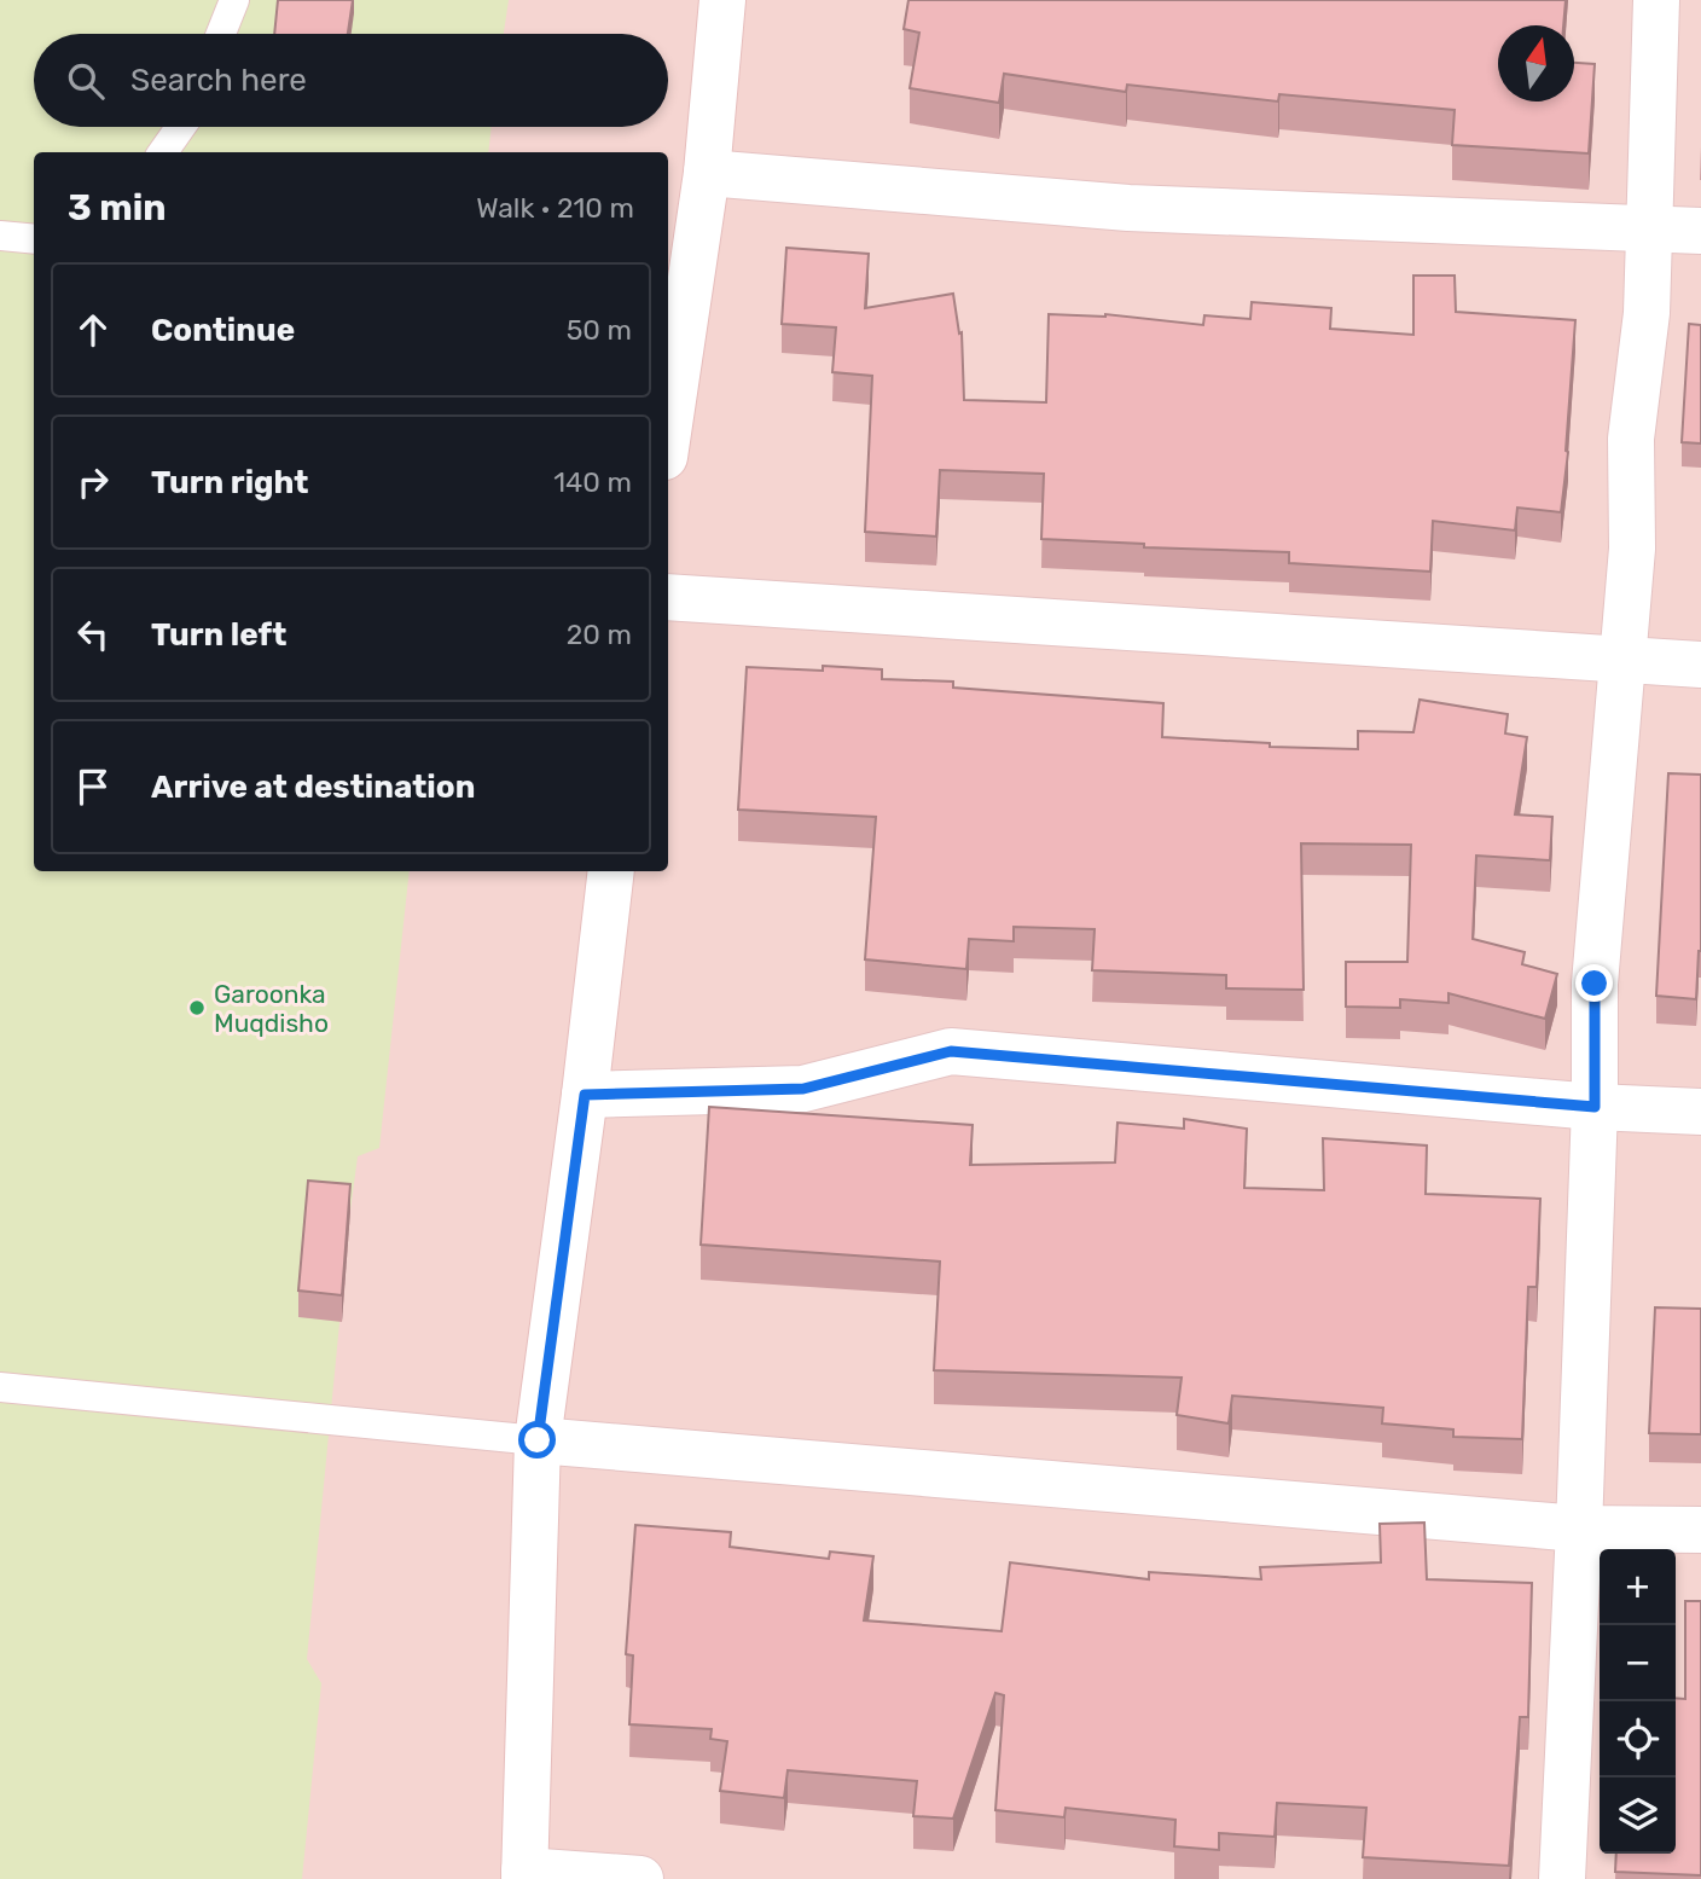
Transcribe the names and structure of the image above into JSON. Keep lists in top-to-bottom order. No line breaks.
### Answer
{"places":["Garoonka Muqdisho"],"north":"top","page":{"search":"Search here","heading":["3 min","Walk · 210 m"],"list":[["Continue","50 m"],["Turn right","140 m"],["Turn left","20 m"],"Arrive at destination"],"map_buttons":["+","−"]}}
